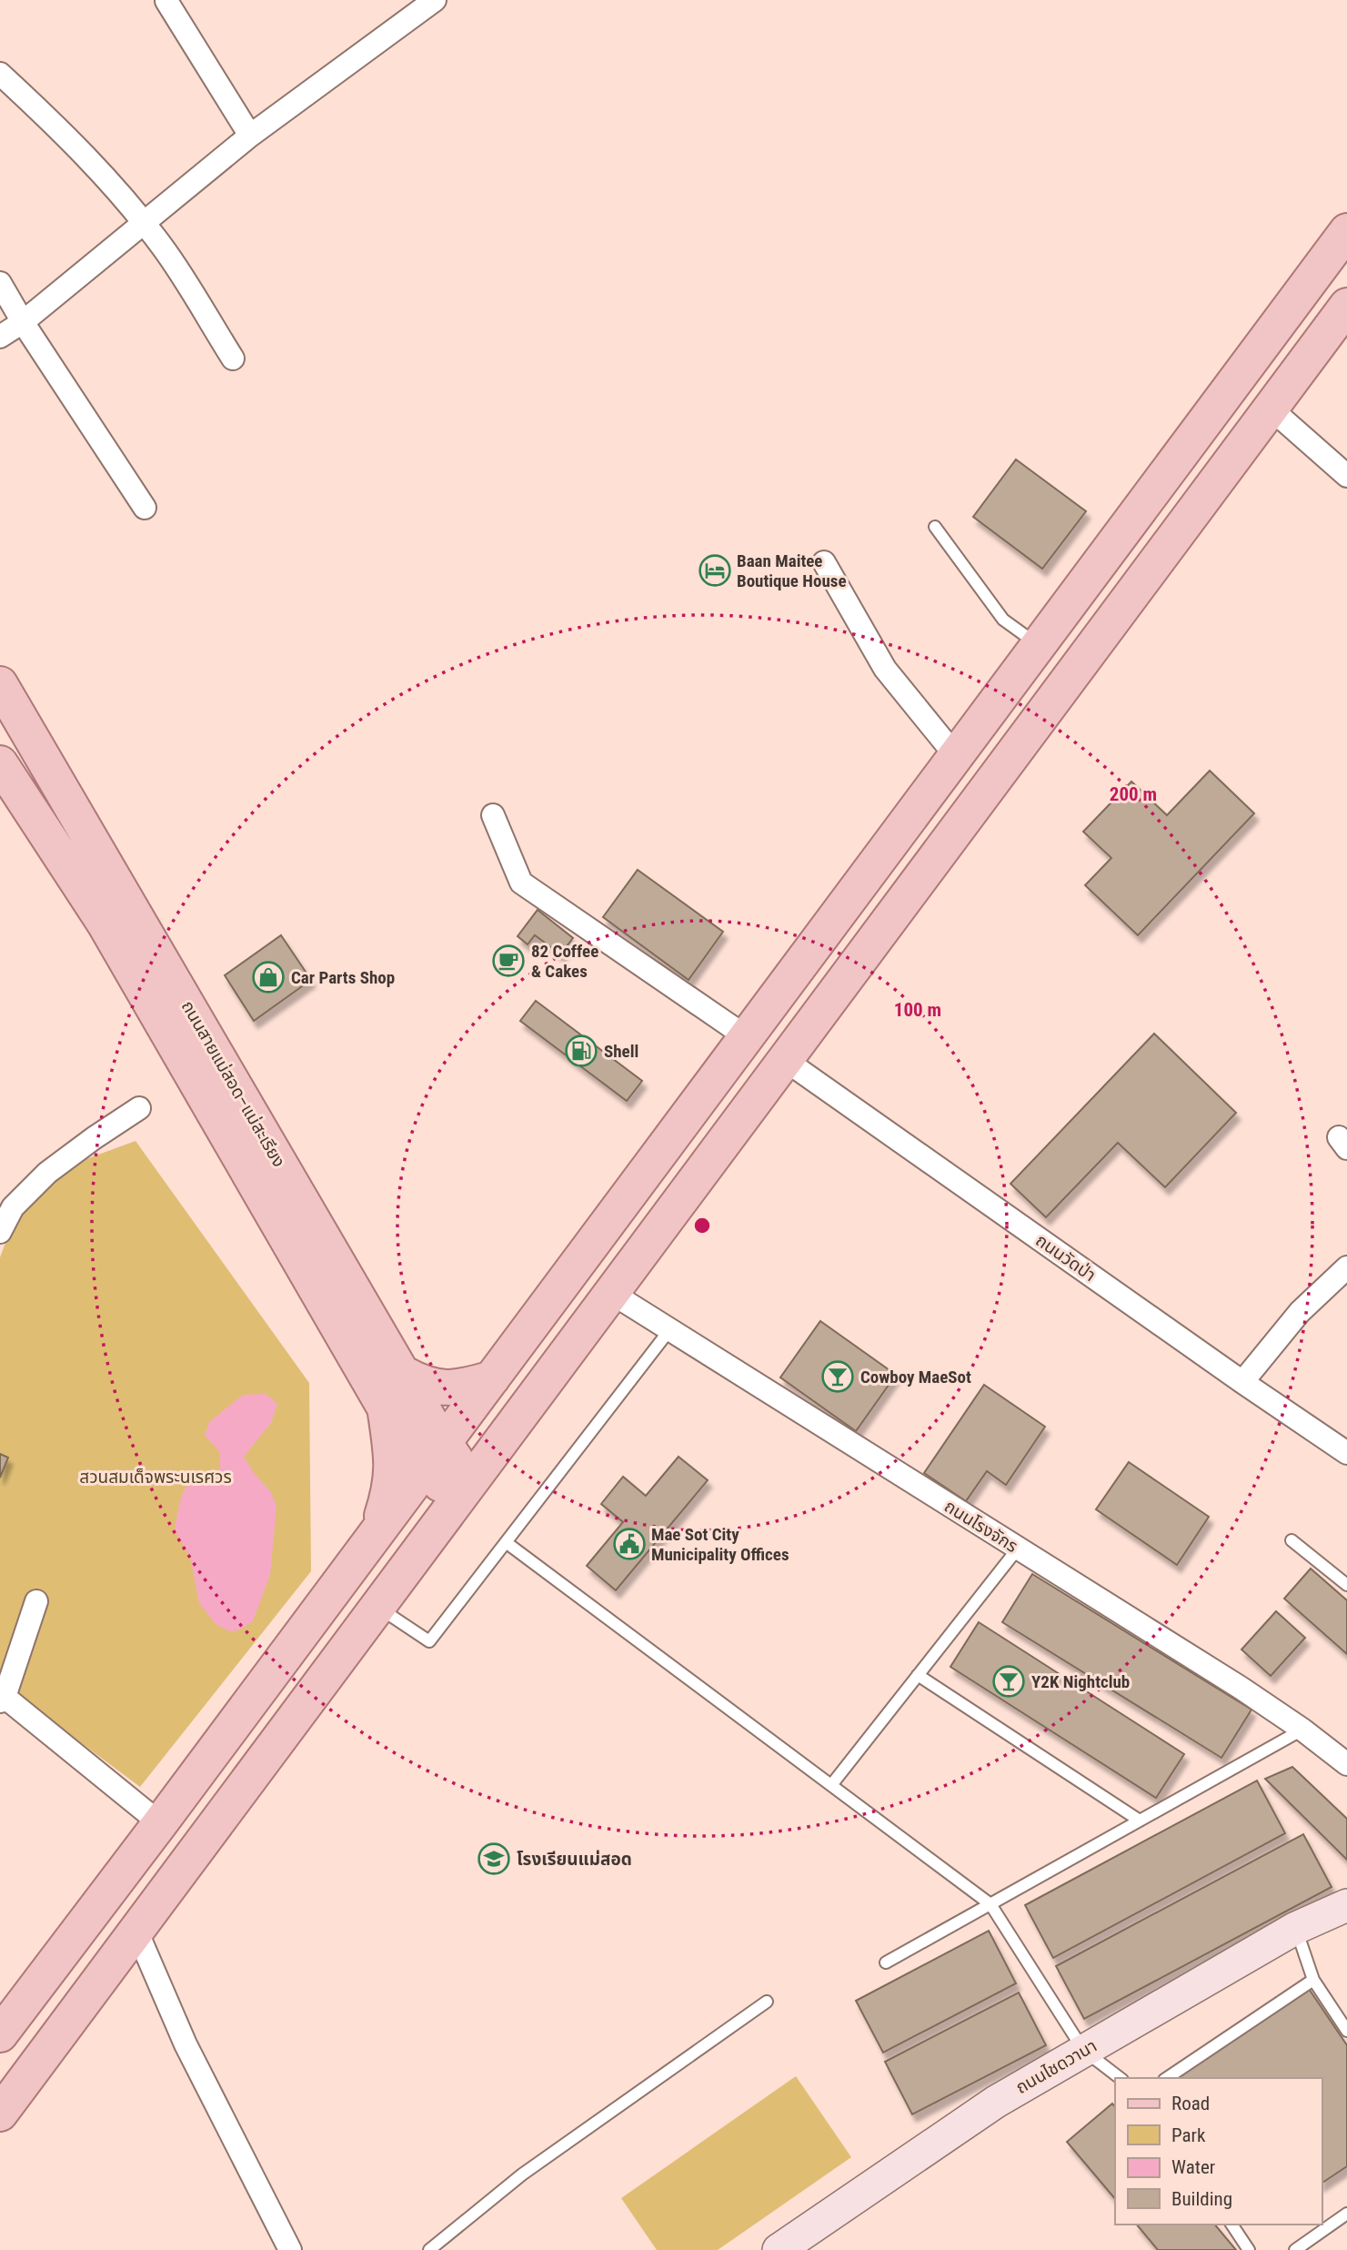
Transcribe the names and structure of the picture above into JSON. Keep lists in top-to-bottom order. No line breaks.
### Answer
{"streets":{"main road":["ถนนสายแม่สอด–แม่สะเรียง"],"street":["ถนนวัดป่า","ถนนโรงจักร","ถนนไชดวานา"]},"parks":["สวนสมเด็จพระนเรศวร"],"places":{"hotel":["Baan Maitee Boutique House"],"cafe":["82 Coffee & Cakes"],"shop":["Car Parts Shop"],"fuel station":["Shell"],"bar":["Cowboy MaeSot","Y2K Nightclub"],"public building":["Mae Sot City Municipality Offices"],"school or university":["โรงเรียนแม่สอด"]},"legend":["Road","Park","Water","Building"],"rings":["200 m","100 m"]}
